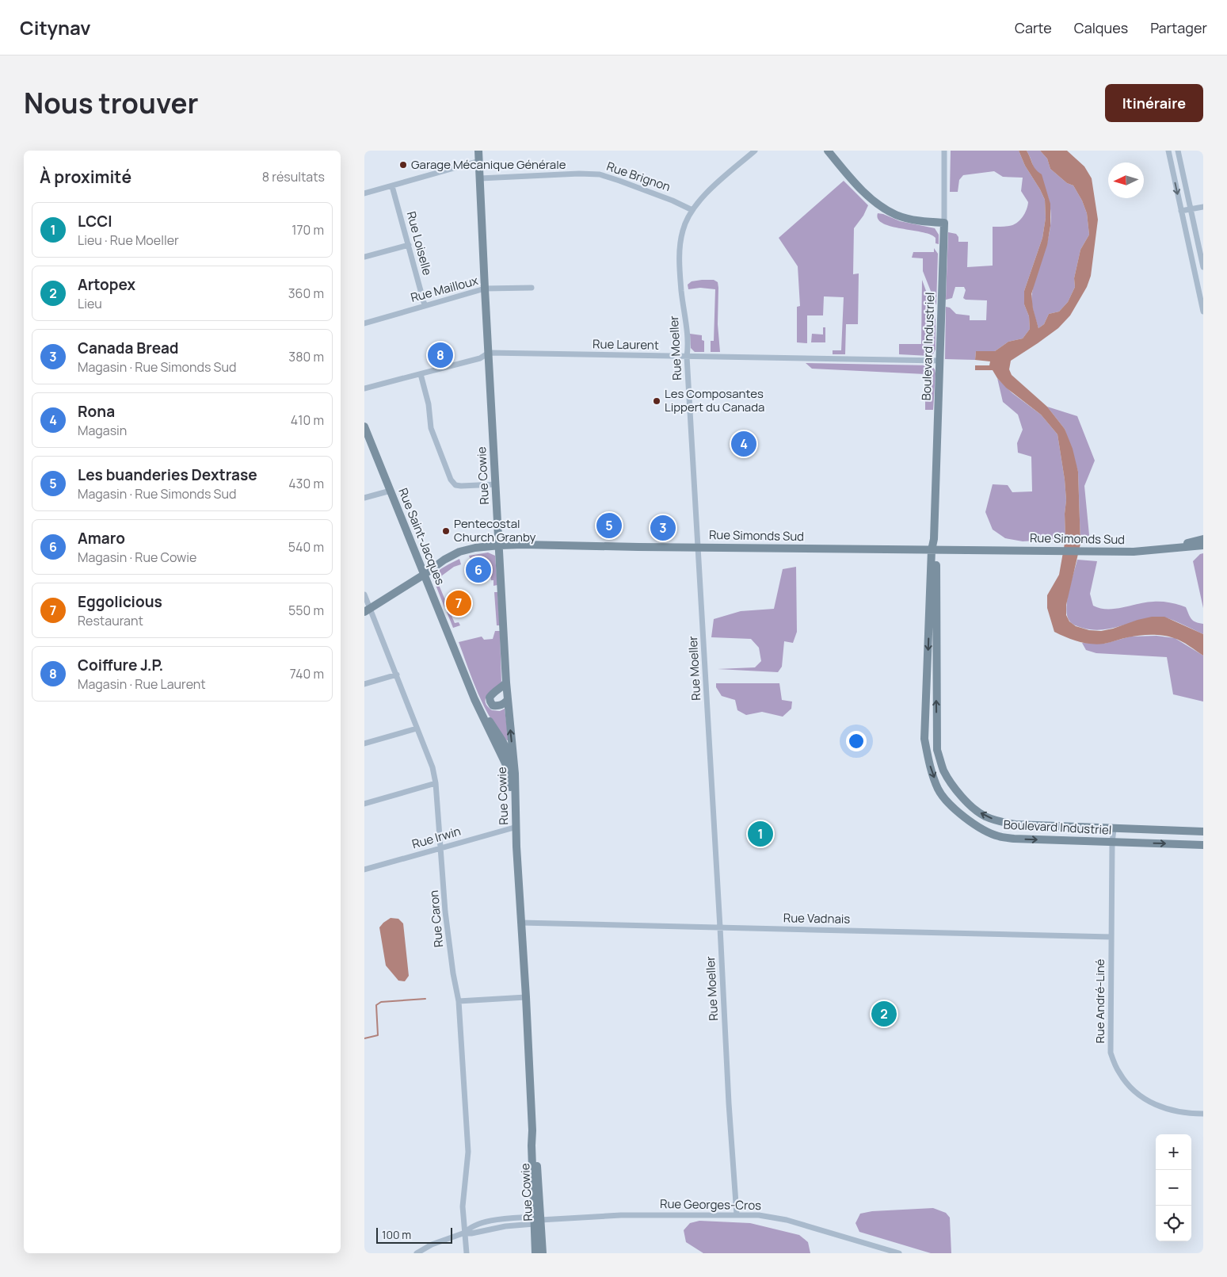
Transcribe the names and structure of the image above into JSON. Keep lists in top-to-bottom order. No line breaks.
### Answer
{"streets":{"street":["Rue Brignon","Rue Loiselle","Rue Mailloux","Rue Laurent","Boulevard Industriel","Rue Moeller","Rue Cowie","Rue Simonds Sud","Rue Saint-Jacques","Rue Irwin","Rue Caron","Rue Vadnais","Rue André-Liné","Rue Georges-Cros"]},"crossings":[["Rue Brignon","Rue Moeller"],["Rue Brignon","Rue Cowie"],["Rue Loiselle","Rue Mailloux"],["Rue Mailloux","Rue Cowie"],["Rue Laurent","Boulevard Industriel"],["Rue Laurent","Rue Moeller"],["Rue Laurent","Rue Cowie"],["Boulevard Industriel","Rue Simonds Sud"],["Boulevard Industriel","Rue André-Liné"],["Rue Moeller","Rue Simonds Sud"],["Rue Moeller","Rue Vadnais"],["Rue Moeller","Rue Georges-Cros"],["Rue Cowie","Rue Simonds Sud"],["Rue Cowie","Rue Saint-Jacques"],["Rue Cowie","Rue Irwin"],["Rue Cowie","Rue Vadnais"],["Rue Cowie","Rue Georges-Cros"],["Rue Simonds Sud","Rue Saint-Jacques"],["Rue Simonds Sud","Rue Caron"],["Rue Saint-Jacques","Rue Irwin"],["Rue Irwin","Rue Caron"],["Rue Caron","Rue Georges-Cros"],["Rue Vadnais","Rue André-Liné"]],"places":["Garage Mécanique Générale","Les Composantes Lippert du Canada","Pentecostal Church Granby"],"scale_bar":"100 m","north":"left","page":{"header":"Citynav","nav":["Carte","Calques","Partager"],"title":"Nous trouver","buttons":"Itinéraire","heading":["À proximité","8 résultats"],"list":[{"mark":"1","name":"LCCI","note":"Lieu · Rue Moeller","value":"170 m"},{"mark":"2","name":"Artopex","note":"Lieu","value":"360 m"},{"mark":"3","name":"Canada Bread","note":"Magasin · Rue Simonds Sud","value":"380 m"},{"mark":"4","name":"Rona","note":"Magasin","value":"410 m"},{"mark":"5","name":"Les buanderies Dextrase","note":"Magasin · Rue Simonds Sud","value":"430 m"},{"mark":"6","name":"Amaro","note":"Magasin · Rue Cowie","value":"540 m"},{"mark":"7","name":"Eggolicious","note":"Restaurant","value":"550 m"},{"mark":"8","name":"Coiffure J.P.","note":"Magasin · Rue Laurent","value":"740 m"}],"pins":["8","4","5","3","6","7","1","2"],"map_buttons":["+","−"],"scale":"100 m"}}
